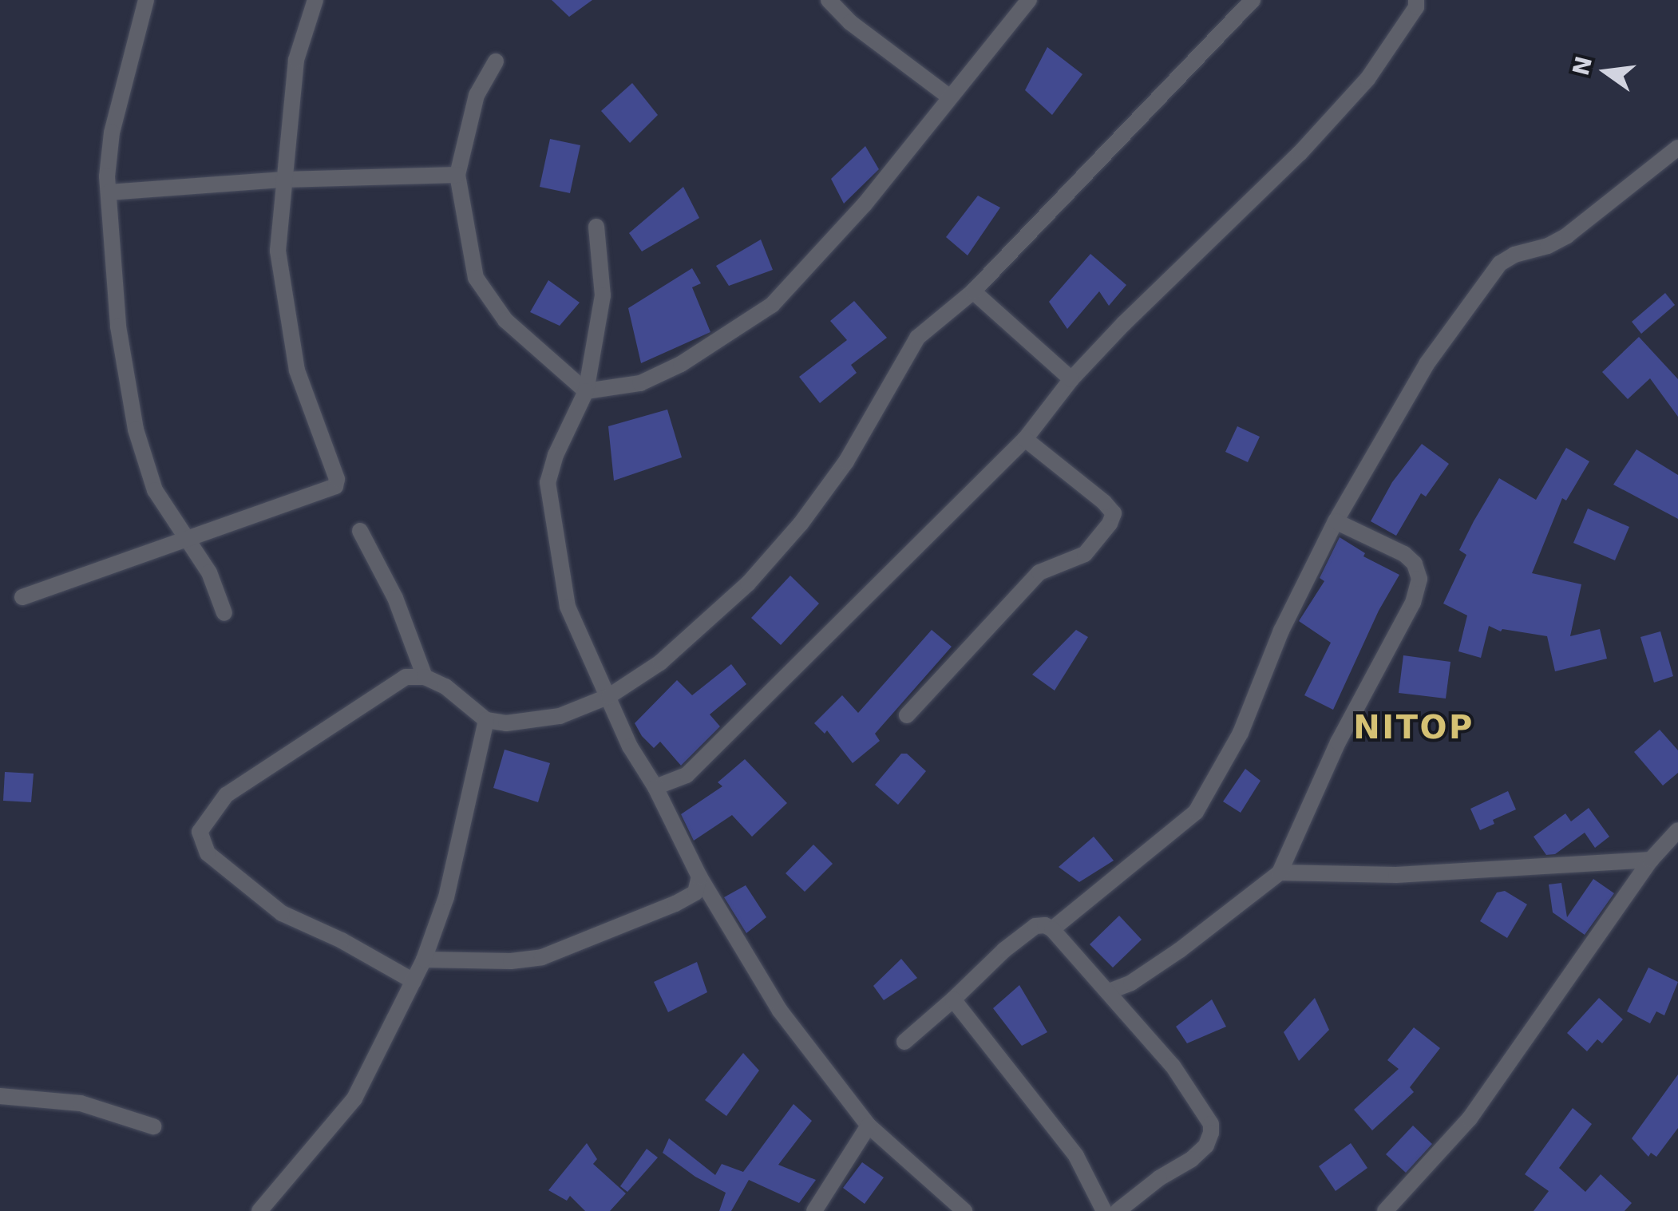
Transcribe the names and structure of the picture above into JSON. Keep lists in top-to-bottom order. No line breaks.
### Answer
{"districts":["NITOP"],"north":"left"}
